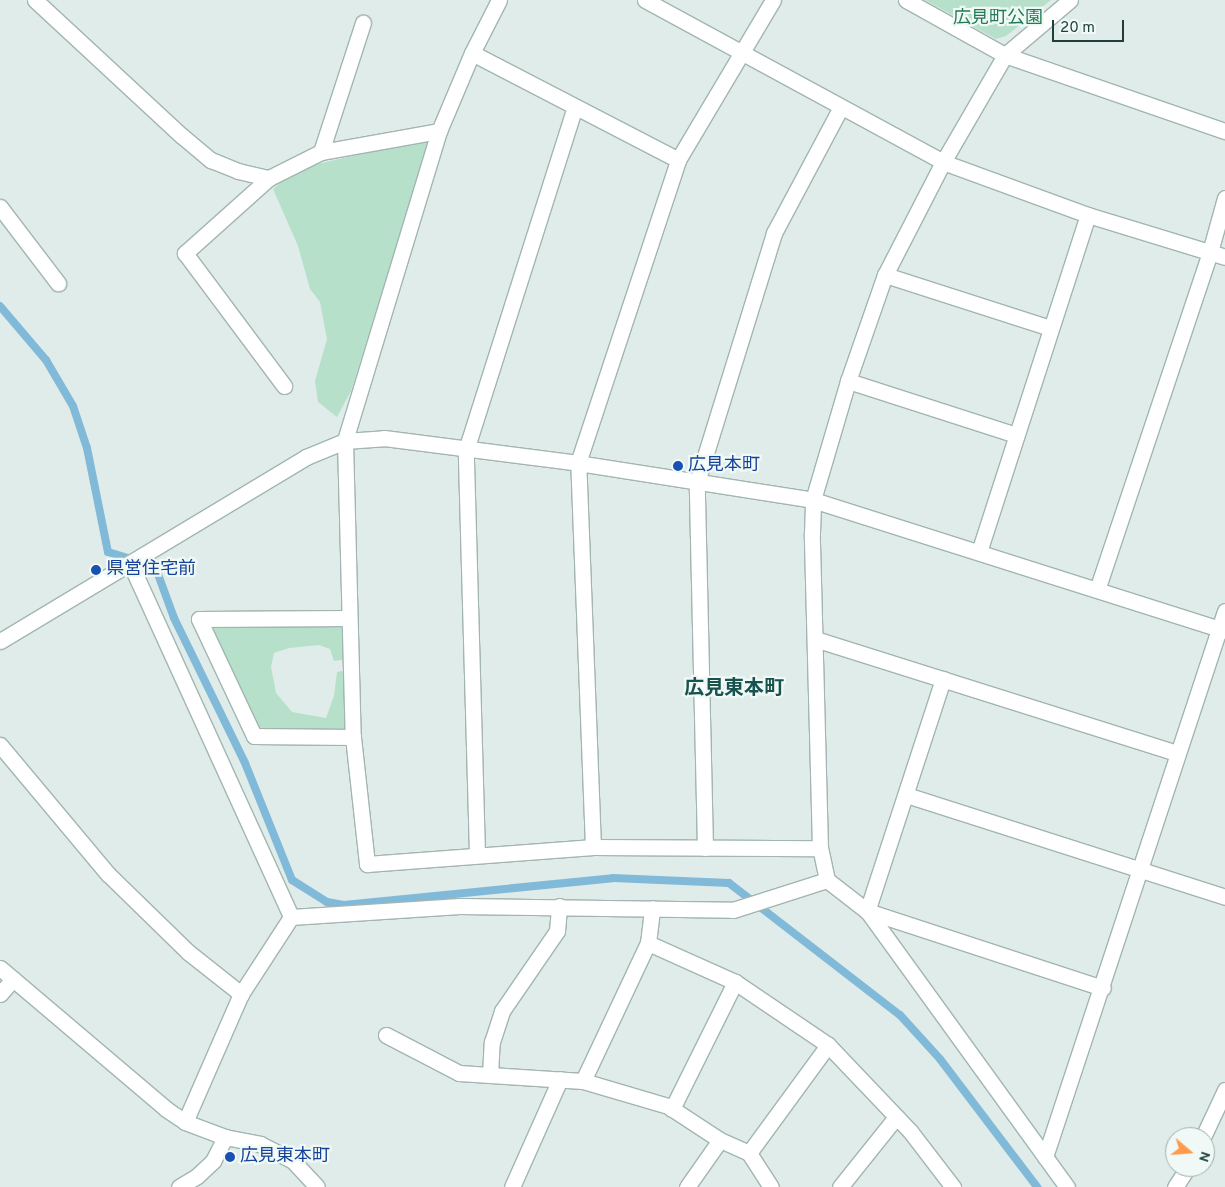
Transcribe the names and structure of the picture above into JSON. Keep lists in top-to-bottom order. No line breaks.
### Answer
{"districts":["広見東本町"],"parks":["広見町公園"],"places":["広見本町","県営住宅前","広見東本町"],"scale_bar":"20 m","north":"right"}
